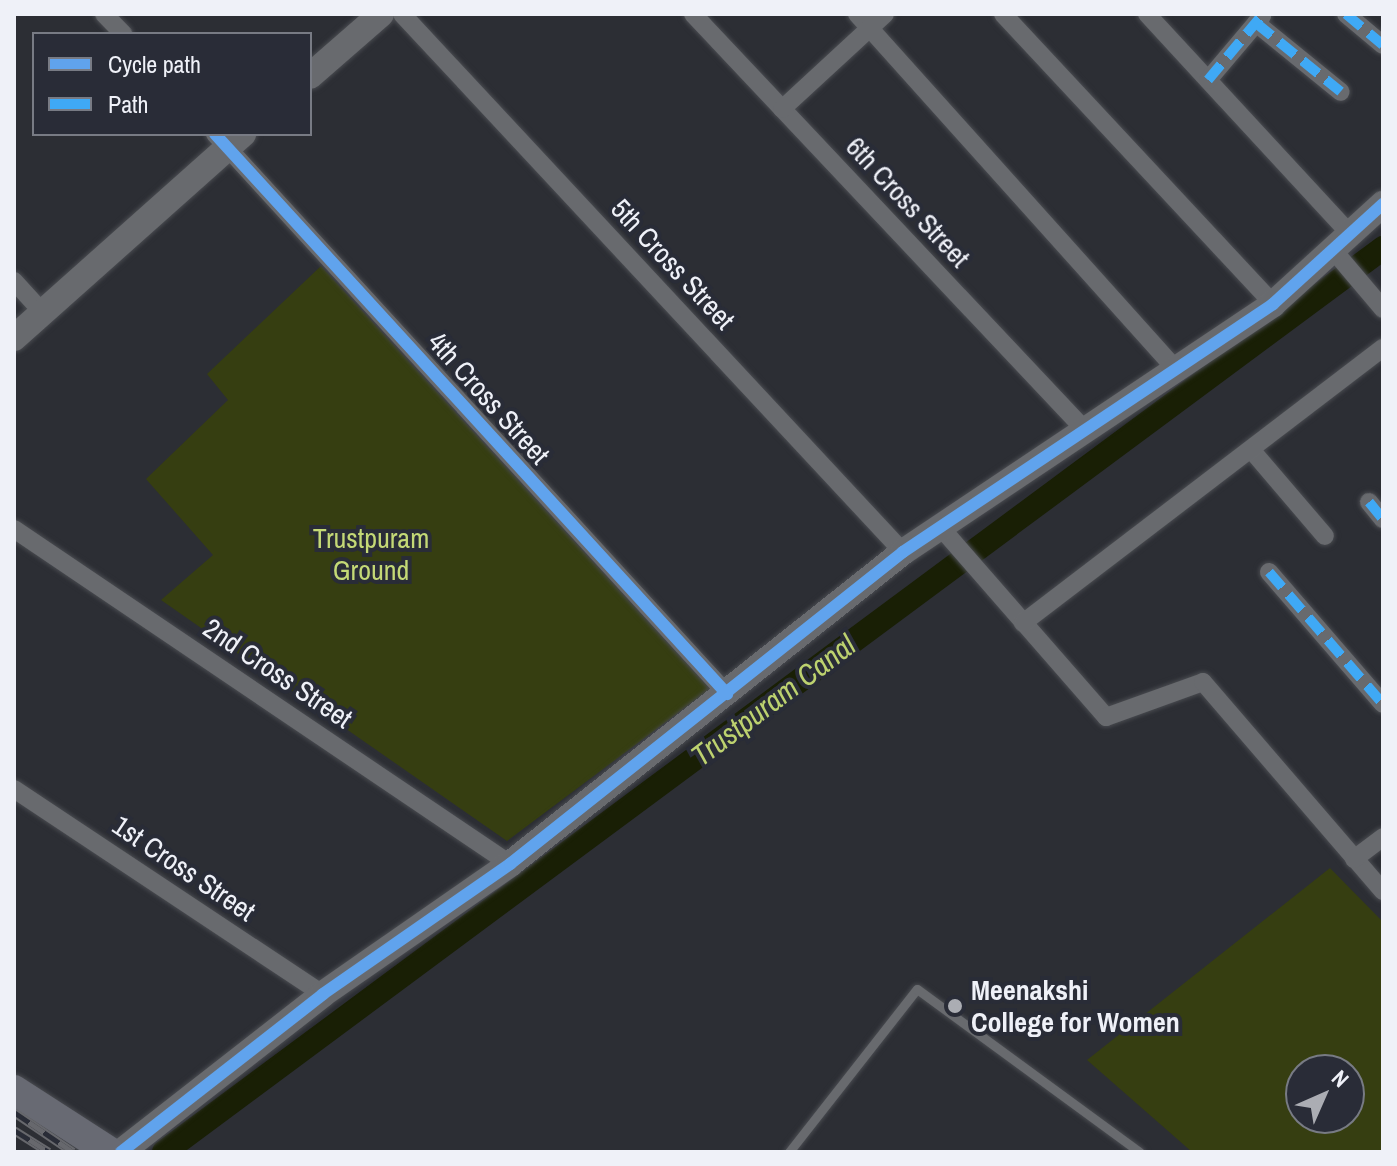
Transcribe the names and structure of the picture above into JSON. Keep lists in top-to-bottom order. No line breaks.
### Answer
{"streets":{"street":["6th Cross Street","5th Cross Street","4th Cross Street","2nd Cross Street","1st Cross Street"]},"water":["Trustpuram Canal"],"parks":["Trustpuram Ground"],"places":["Meenakshi College for Women"],"legend":["Cycle path","Path"],"north":"top right"}
